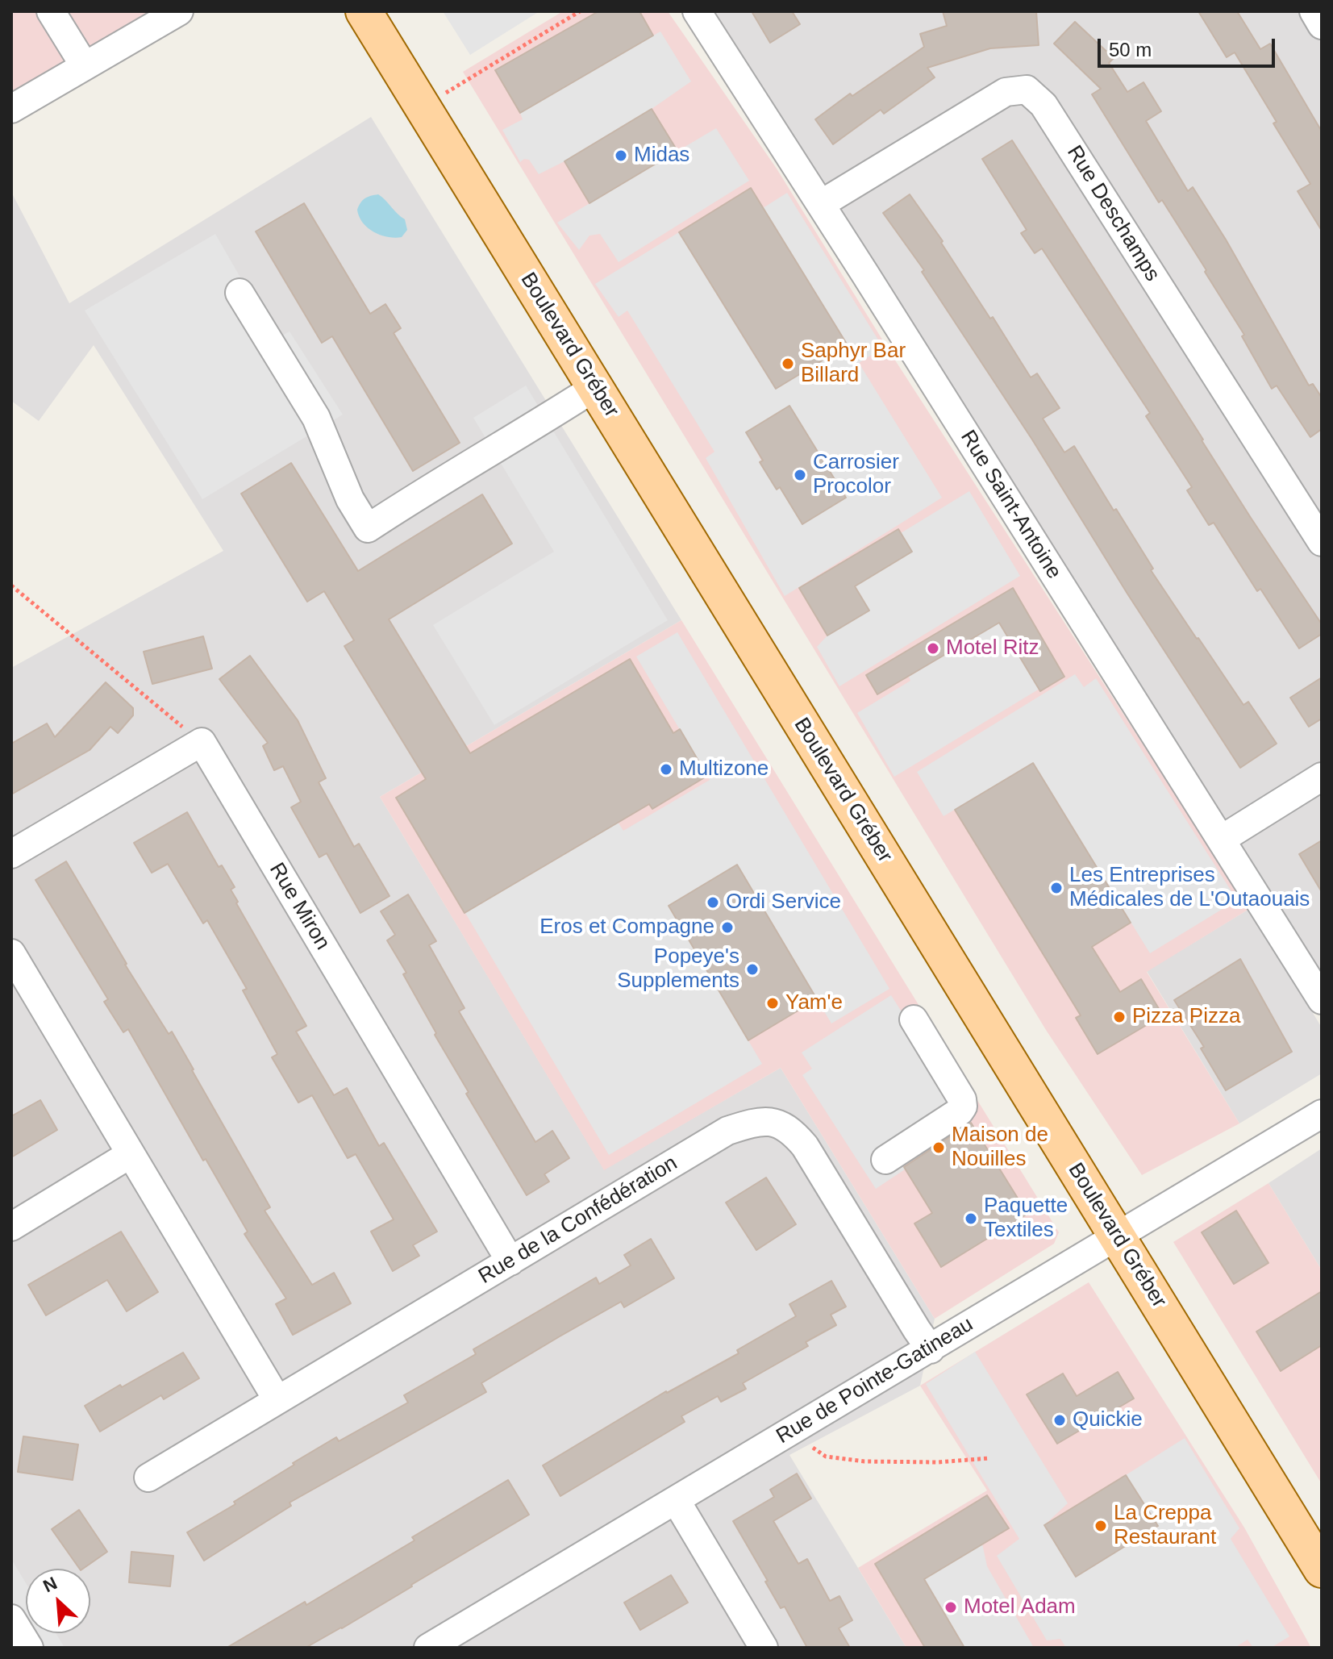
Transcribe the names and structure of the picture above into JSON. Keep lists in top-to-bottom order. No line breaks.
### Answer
{"streets":{"main road":["Boulevard Gréber"],"street":["Rue Deschamps","Rue Saint-Antoine","Rue Miron","Rue de la Confédération","Rue de Pointe-Gatineau"]},"crossings":[["Rue Deschamps","Rue Saint-Antoine"],["Boulevard Gréber","Rue de Pointe-Gatineau"],["Rue Miron","Rue de la Confédération"],["Rue de la Confédération","Rue de Pointe-Gatineau"]],"places":["Midas","Saphyr Bar Billard","Carrosier Procolor","Motel Ritz","Multizone","Les Entreprises Médicales de L'Outaouais","Ordi Service","Eros et Compagne","Popeye's Supplements","Yam'e","Pizza Pizza","Maison de Nouilles","Paquette Textiles","Quickie","La Creppa Restaurant","Motel Adam"],"scale_bar":"50 m","north":"top left"}
